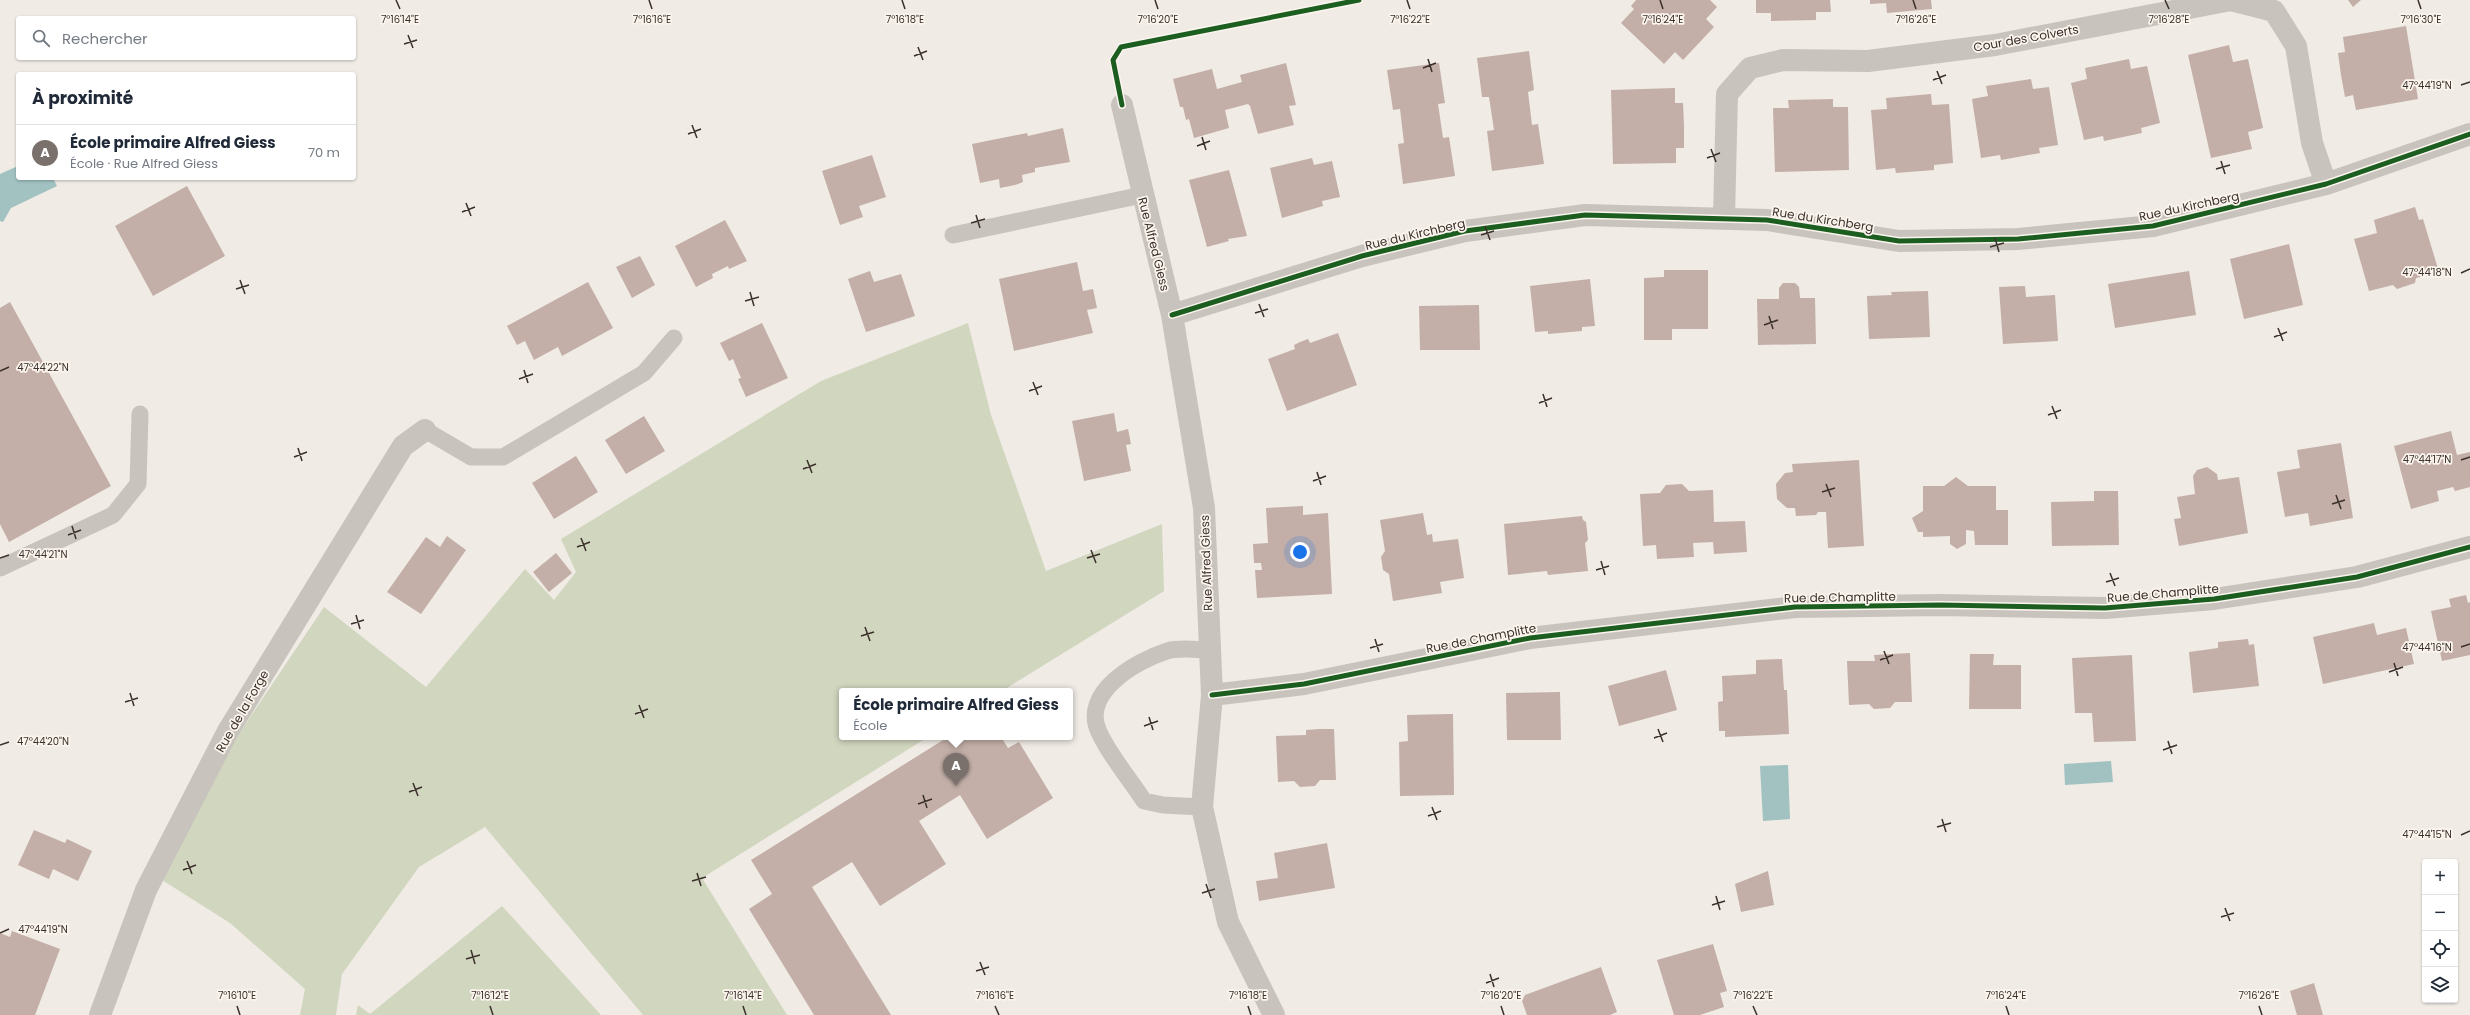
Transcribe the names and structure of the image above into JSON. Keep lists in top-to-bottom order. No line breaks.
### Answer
{"streets":{"street":["Cour des Colverts","Rue du Kirchberg","Rue Alfred Giess","Rue de Champlitte","Rue de la Forge"]},"crossings":[["Cour des Colverts","Rue du Kirchberg"],["Rue du Kirchberg","Rue Alfred Giess"],["Rue Alfred Giess","Rue de Champlitte"]],"page":{"search":"Rechercher","heading":"À proximité","list":[{"mark":"A","name":"École primaire Alfred Giess","note":"École · Rue Alfred Giess","value":"70 m"}],"popup":["École primaire Alfred Giess","École"],"pins":"A","map_buttons":["+","−"]},"coordinates":["7°16'14\"E","7°16'16\"E","7°16'18\"E","7°16'20\"E","7°16'22\"E","7°16'24\"E","7°16'26\"E","7°16'28\"E","7°16'30\"E","47°44'19\"N","47°44'18\"N","47°44'22\"N","47°44'17\"N","47°44'21\"N","47°44'16\"N","47°44'20\"N","47°44'15\"N","7°16'10\"E","7°16'12\"E"]}
